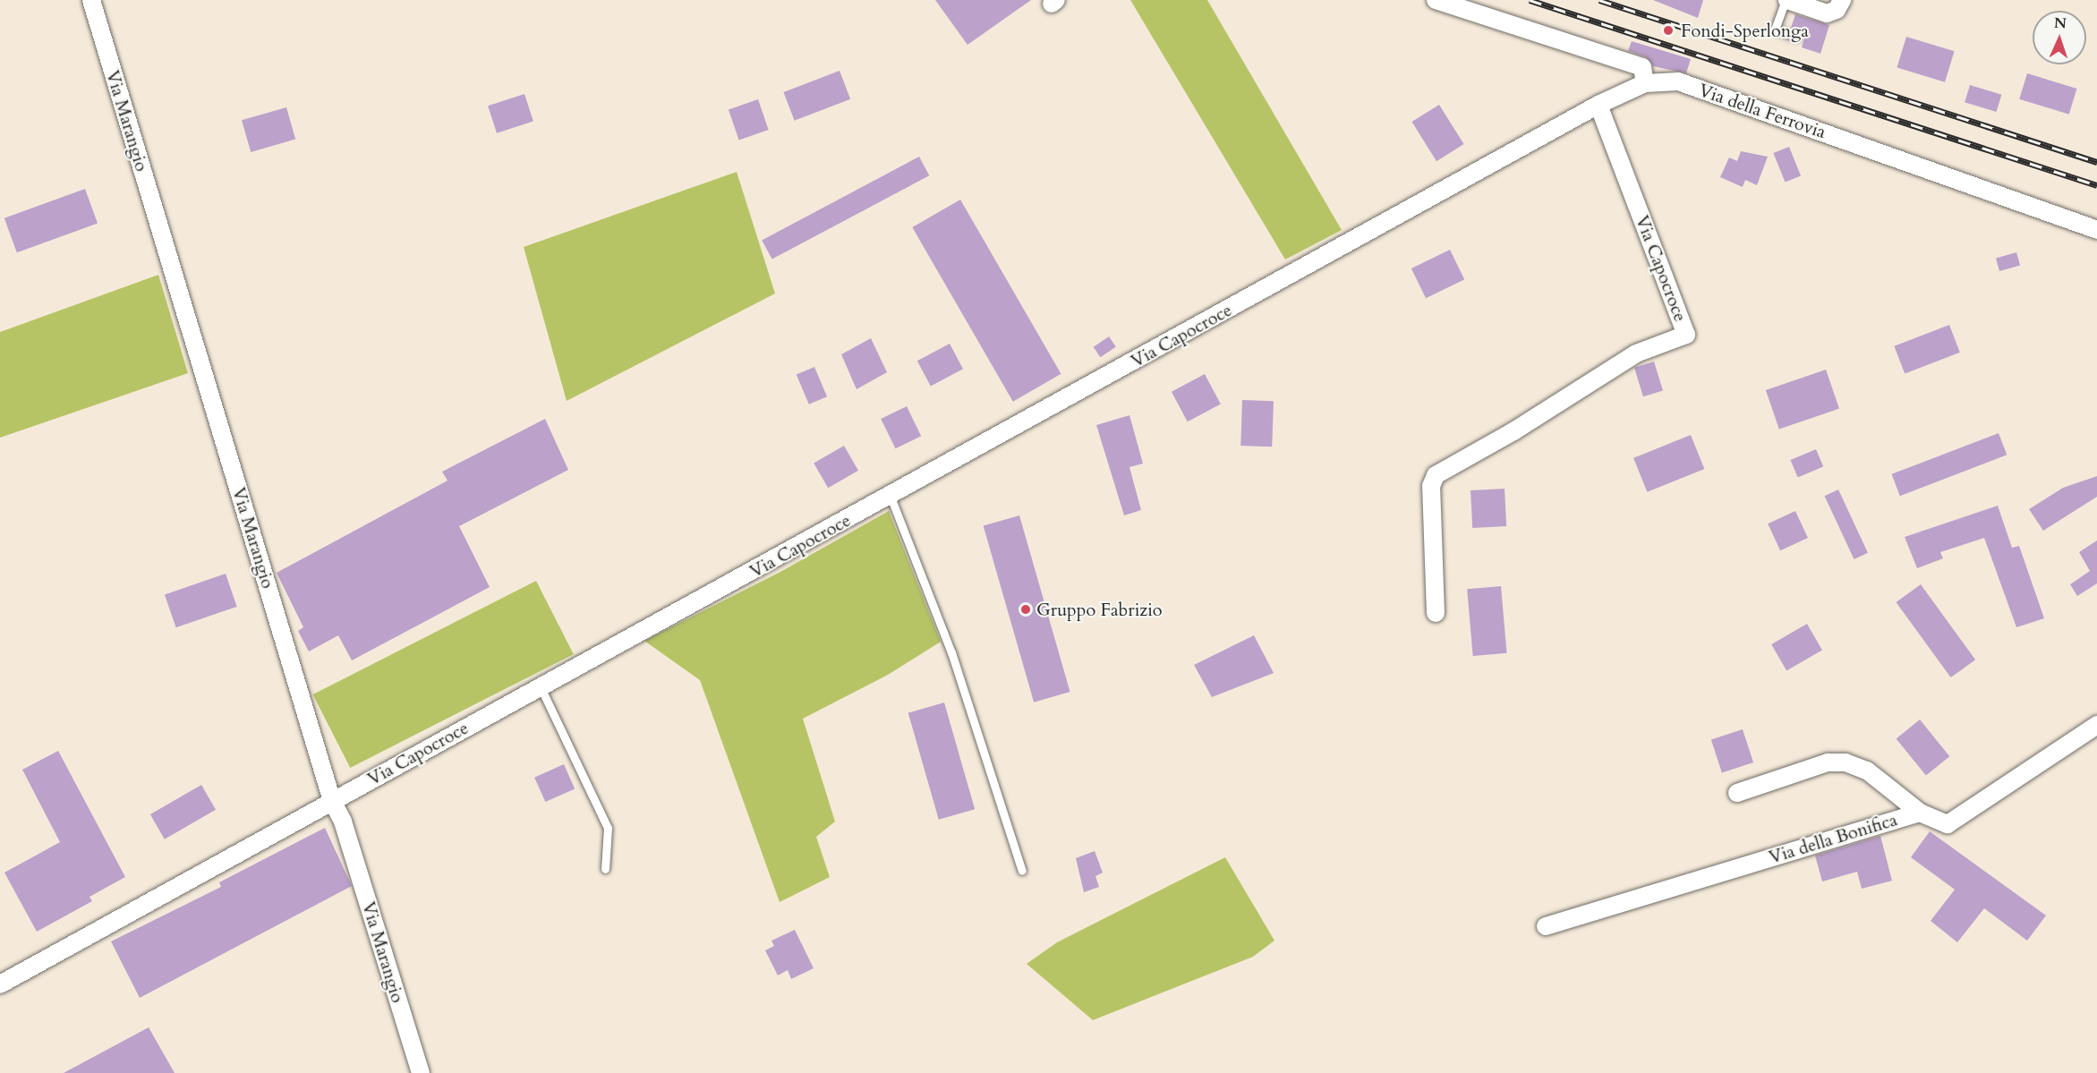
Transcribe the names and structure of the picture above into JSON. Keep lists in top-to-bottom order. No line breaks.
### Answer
{"streets":{"street":["Via della Ferrovia","Via Marangio","Via Capocroce","Via della Bonifica"]},"crossings":[["Via della Ferrovia","Via Capocroce"],["Via Marangio","Via Capocroce"]],"places":["Fondi-Sperlonga","Gruppo Fabrizio"],"north":"top"}
